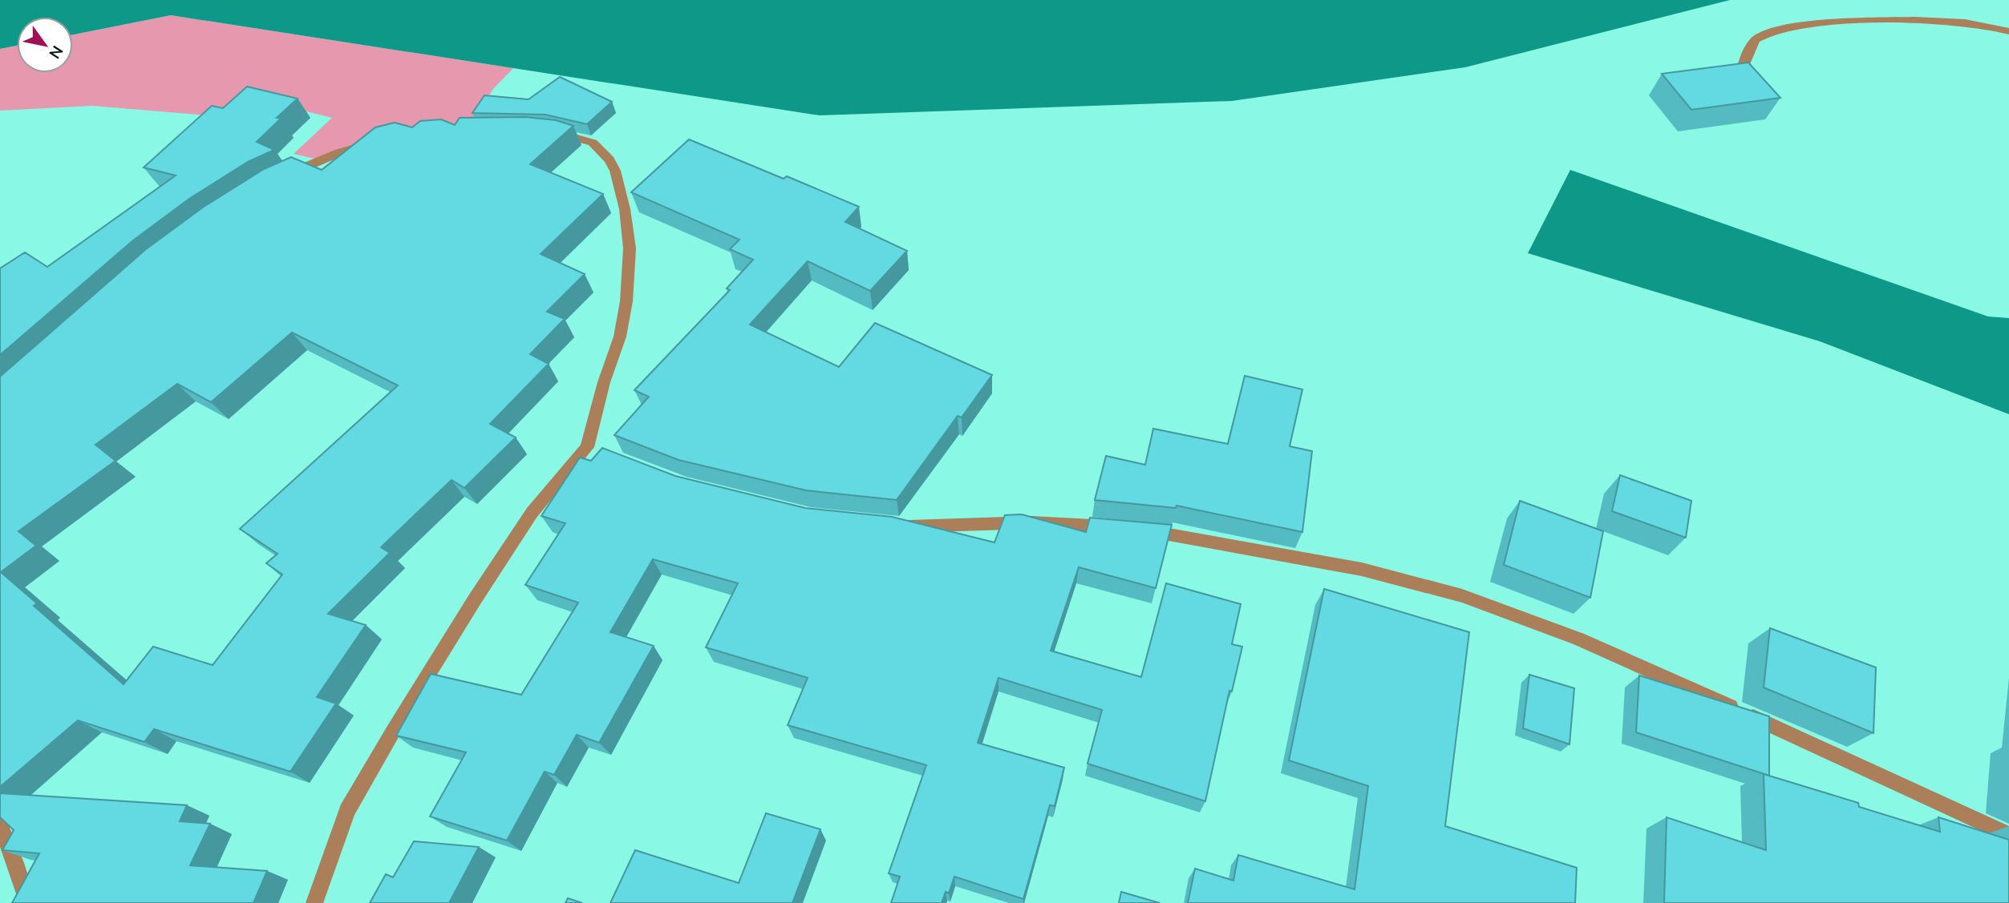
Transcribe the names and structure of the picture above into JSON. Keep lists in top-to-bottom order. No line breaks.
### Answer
{"north":"bottom right"}
